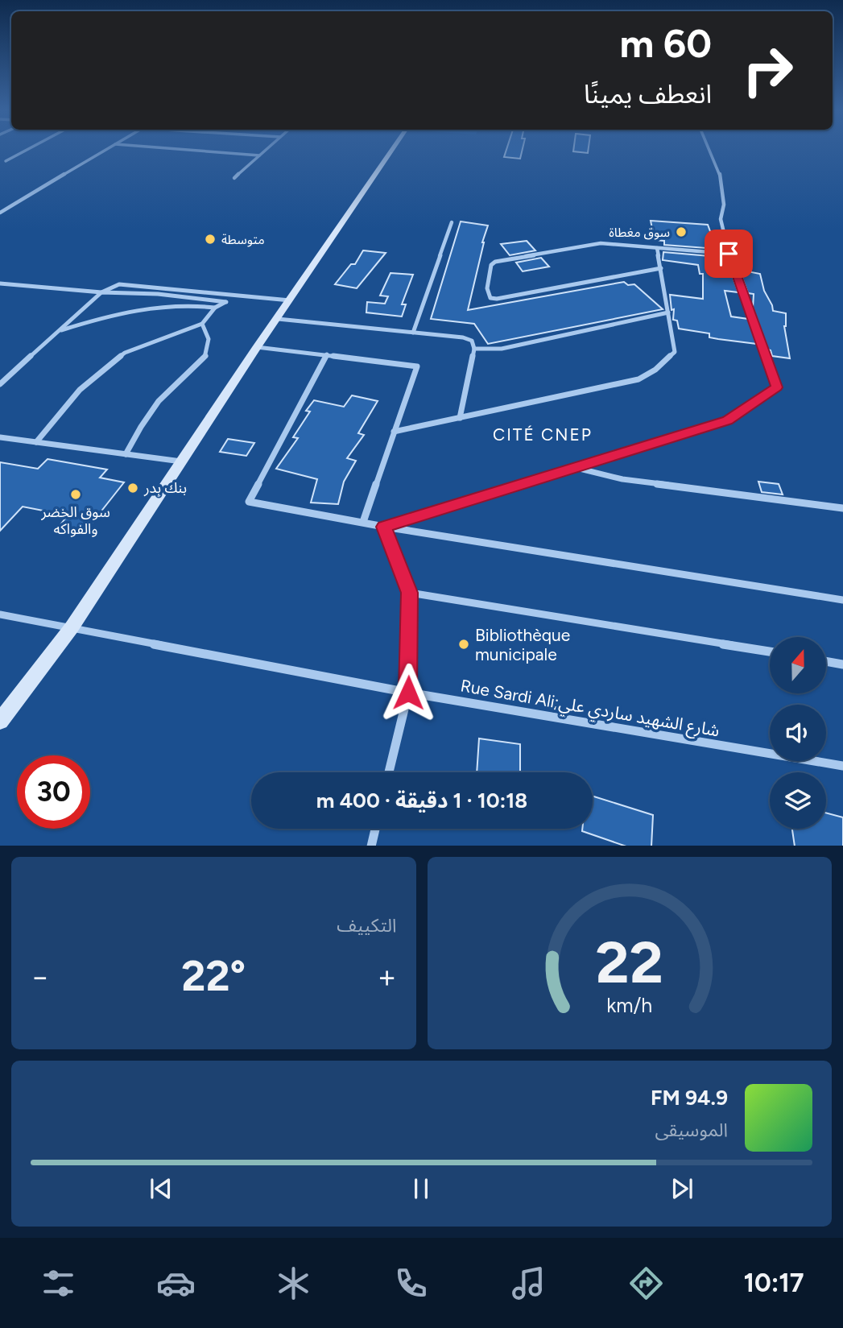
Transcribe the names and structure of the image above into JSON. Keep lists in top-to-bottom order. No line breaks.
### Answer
{"streets":{"street":["Rue Sardi Ali;شارع الشهيد ساردي علي"]},"districts":["CITÉ CNEP"],"places":["سوق مغطاة","متوسطة","بنك بدر","سوق الخضر والفواكه","Bibliothèque municipale"],"north":"top","page":{"turn":["60 m","انعطف يمينًا"],"limit":"30","trip":"10:18 · 1 دقيقة · 400 m","tile":"التكييف","heat":["−","22°","+"],"song":["94.9 FM","الموسيقى"],"tabs":"10:17","gauge":["22","km/h"]}}
